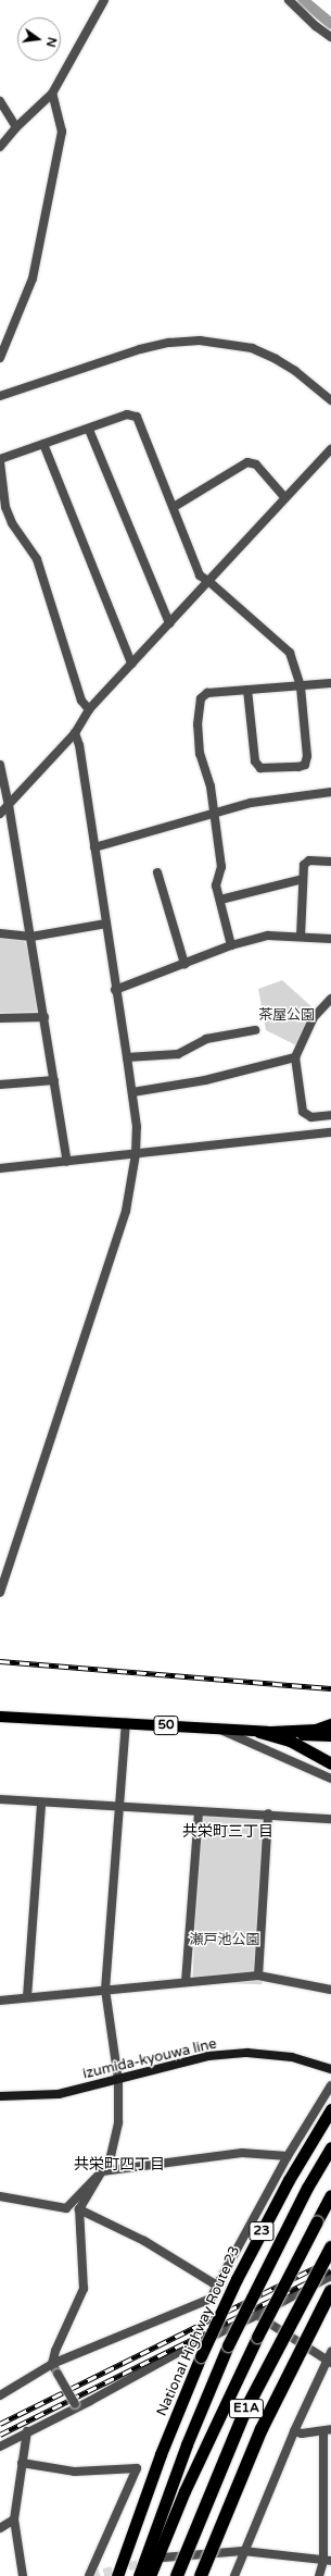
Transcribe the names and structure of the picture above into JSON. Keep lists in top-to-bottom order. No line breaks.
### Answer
{"streets":{"highway":["23","National Highway Route 23","E1A"],"main road":["50","izumida-kyouwa line"]},"districts":["共栄町三丁目","共栄町四丁目"],"parks":["茶屋公園","瀬戸池公園"],"north":"right"}
